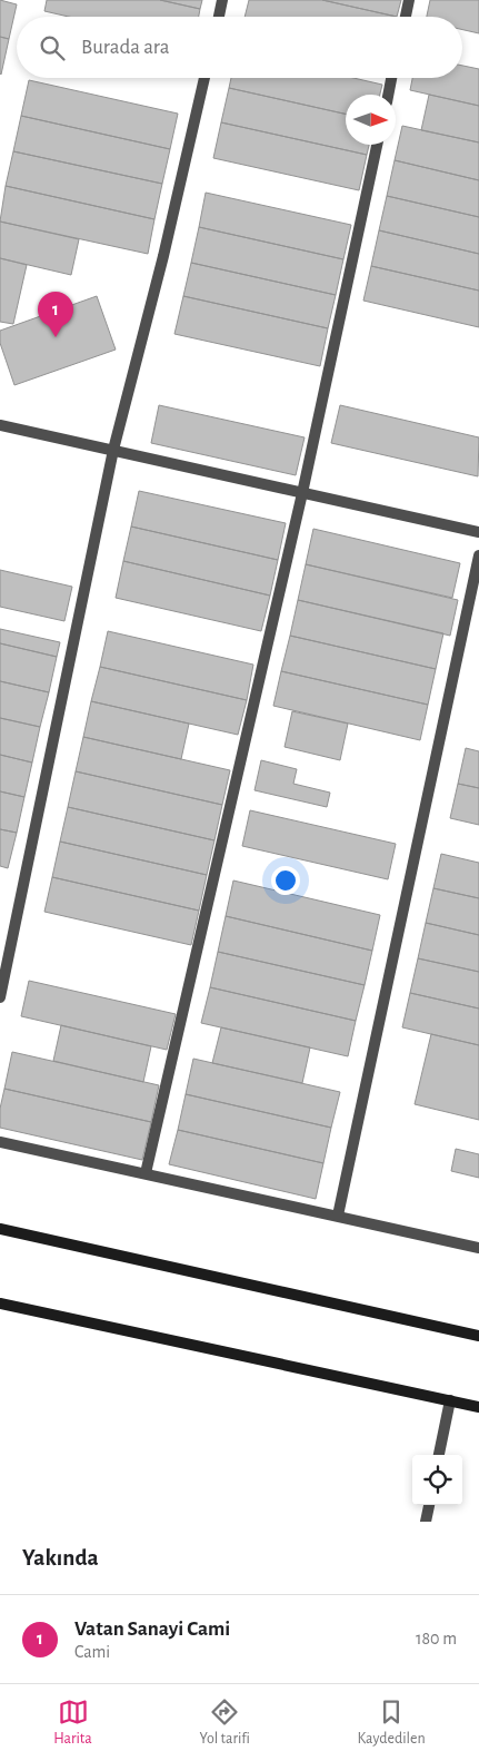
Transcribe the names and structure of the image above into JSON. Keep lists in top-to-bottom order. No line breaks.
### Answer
{"north":"right","page":{"search":"Burada ara","pins":"1","heading":"Yakında","list":[{"mark":"1","name":"Vatan Sanayi Cami","note":"Cami","value":"180 m"}],"nav":["Harita","Yol tarifi","Kaydedilen"]}}
